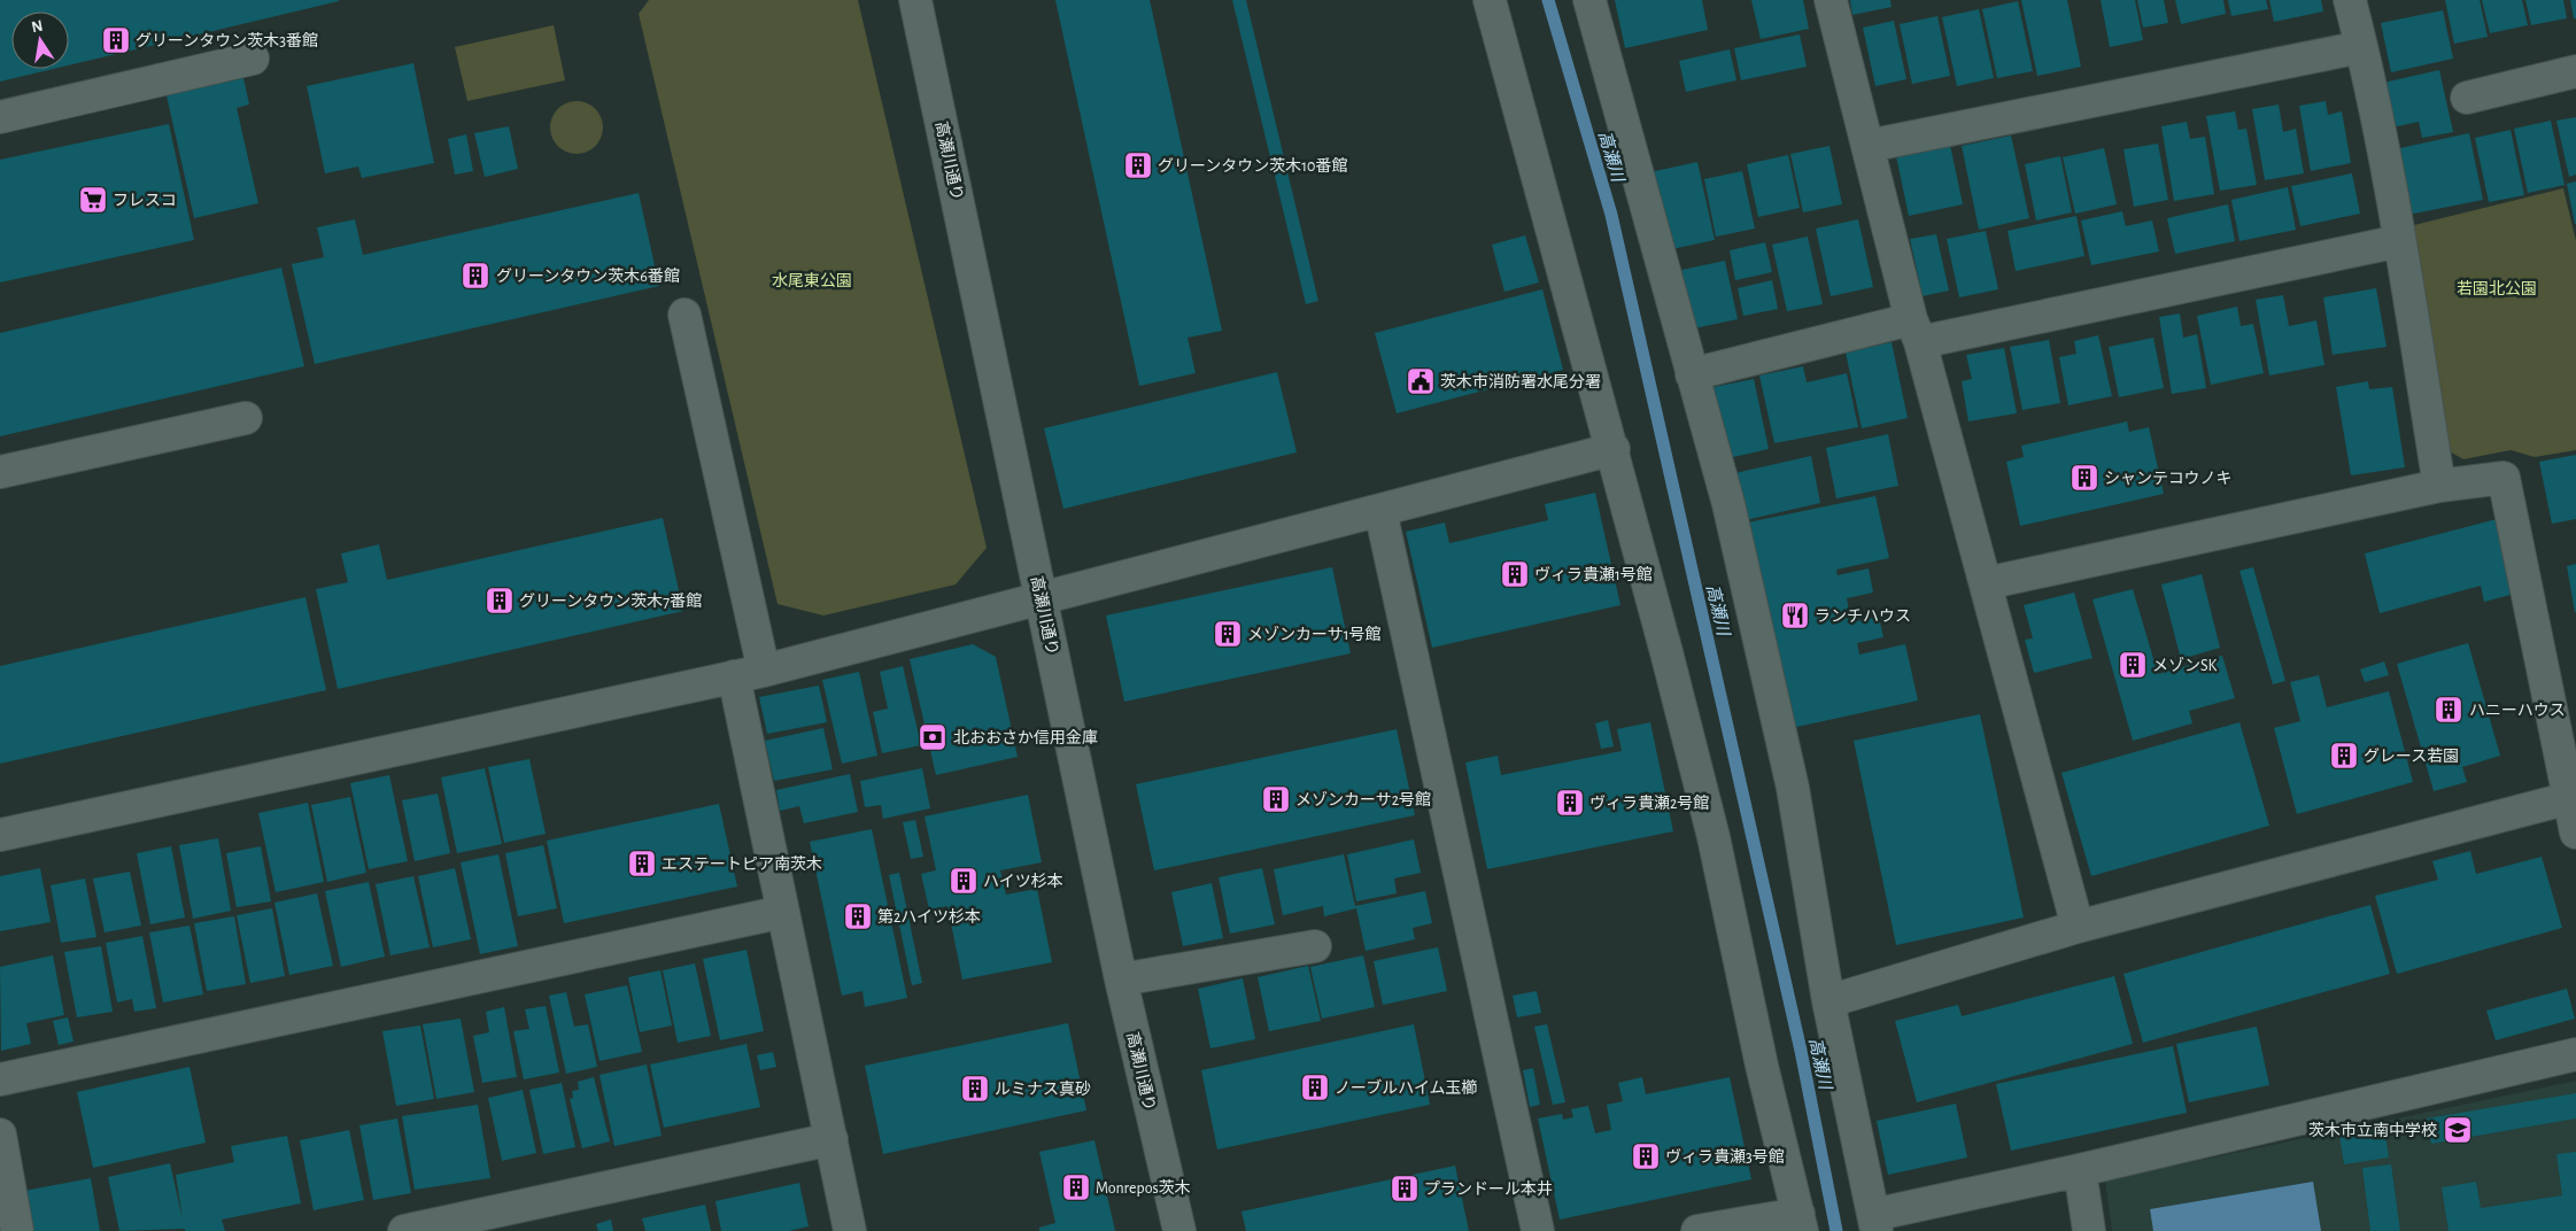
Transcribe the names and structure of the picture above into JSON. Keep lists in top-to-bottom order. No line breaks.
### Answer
{"streets":{"street":["高瀬川通り"]},"water":["高瀬川"],"parks":["水尾東公園","若園北公園"],"places":{"building":["グリーンタウン茨木3番館","グリーンタウン茨木10番館","グリーンタウン茨木6番館","シャンテコウノキ","ヴィラ貴瀬1号館","グリーンタウン茨木7番館","メゾンカーサ1号館","メゾンSK","ハニーハウス","グレース若園","メゾンカーサ2号館","ヴィラ貴瀬2号館","エステートピア南茨木","ハイツ杉本","第2ハイツ杉本","ノーブルハイム玉櫛","ルミナス真砂","ヴィラ貴瀬3号館","Monrepos茨木","プランドール本井"],"supermarket":["フレスコ"],"public building":["茨木市消防署水尾分署"],"restaurant":["ランチハウス"],"bank":["北おおさか信用金庫"],"school or university":["茨木市立南中学校"]},"north":"top"}
